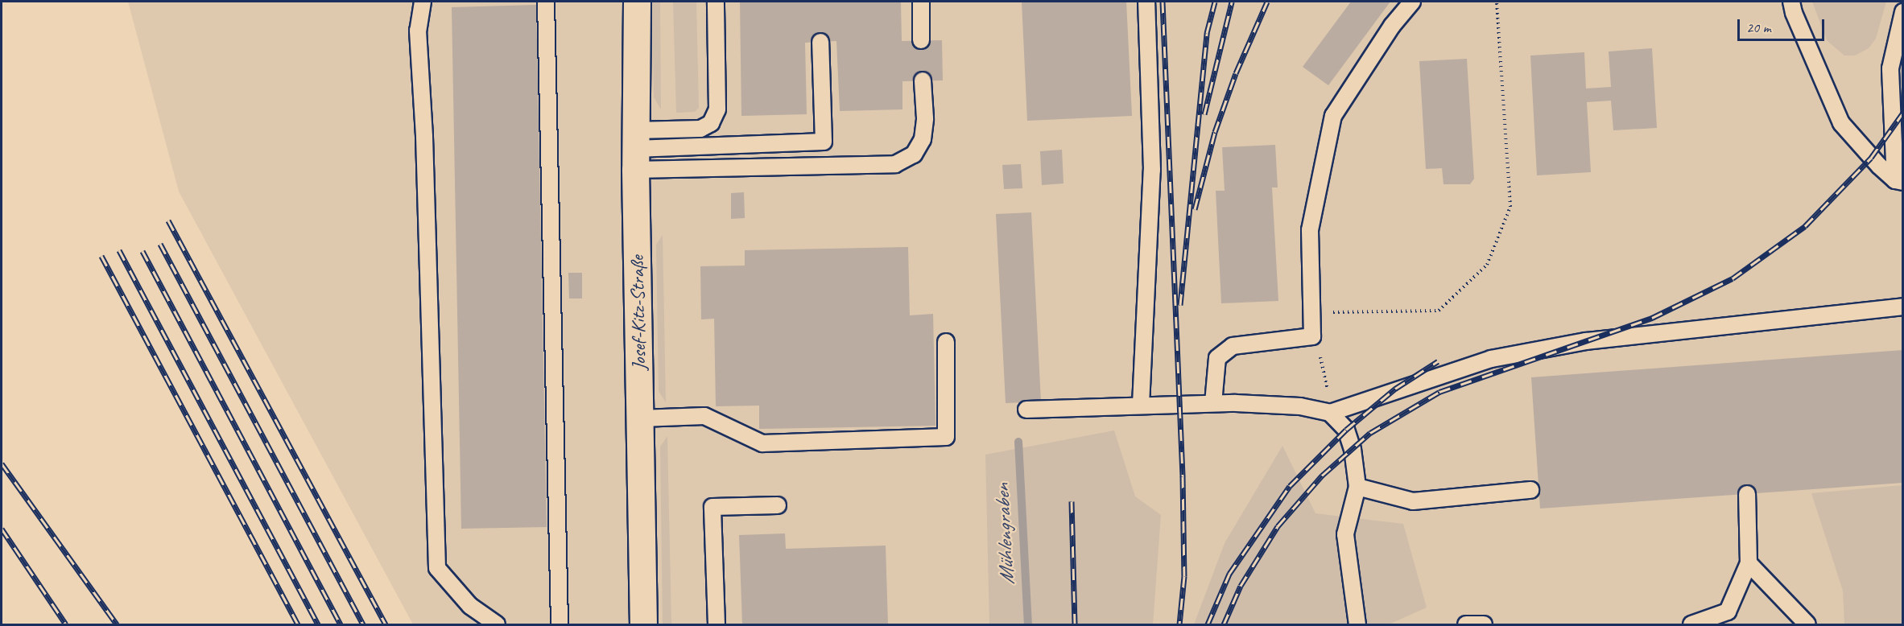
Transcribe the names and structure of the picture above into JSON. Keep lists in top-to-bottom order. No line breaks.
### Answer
{"streets":{"street":["Josef-Kitz-Straße"]},"water":["Mühlengraben"],"scale_bar":"20 m"}
